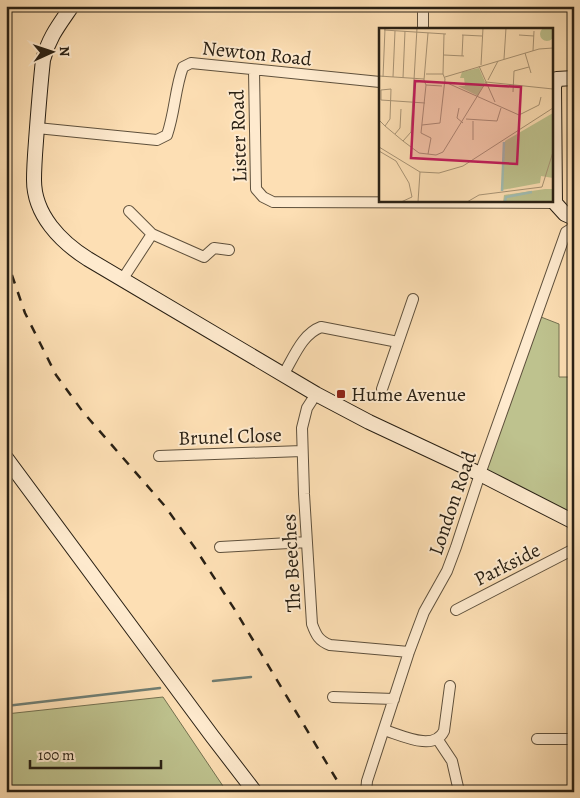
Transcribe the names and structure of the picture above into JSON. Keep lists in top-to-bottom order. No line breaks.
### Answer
{"streets":{"street":["Newton Road","Lister Road","Brunel Close","London Road","The Beeches","Parkside"]},"crossings":[["Newton Road","Lister Road"],["Brunel Close","The Beeches"],["London Road","The Beeches"]],"places":{"transit":["Hume Avenue"]},"scale_bar":"100 m","north":"right"}
